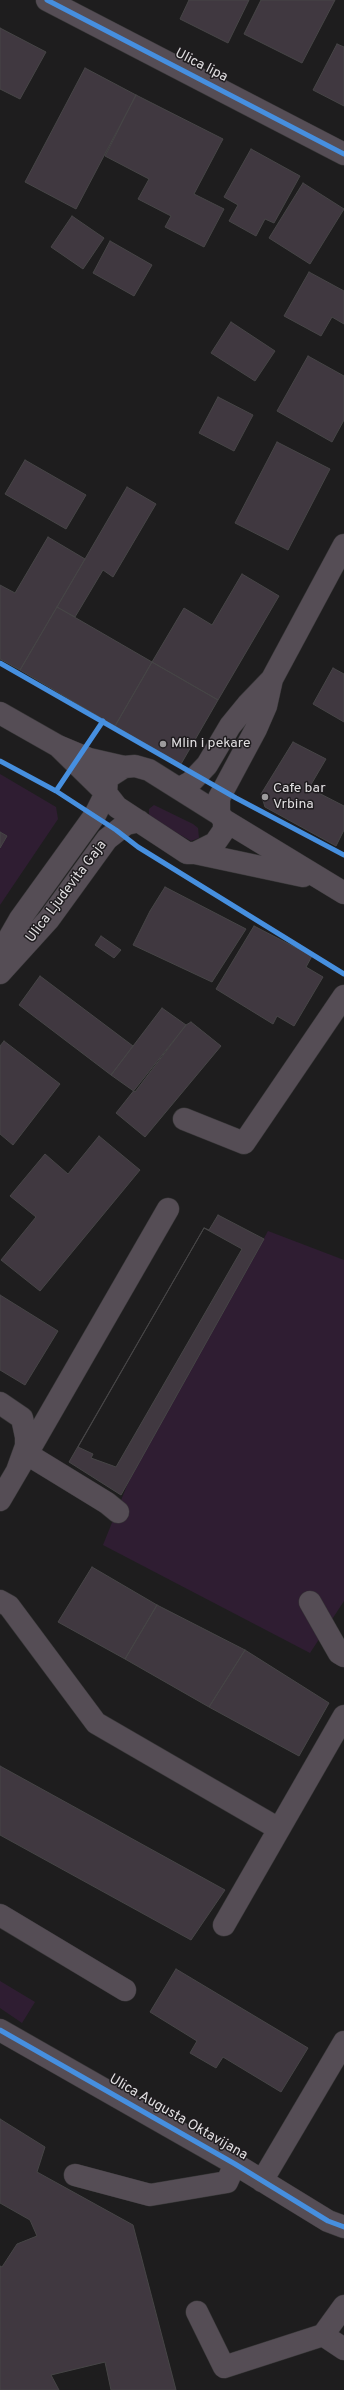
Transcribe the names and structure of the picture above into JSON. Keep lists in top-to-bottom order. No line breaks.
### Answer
{"streets":{"street":["Ulica lipa","Ulica Ljudevita Gaja","Ulica Augusta Oktavijana"]},"places":["Mlin i pekare","Cafe bar Vrbina"]}
